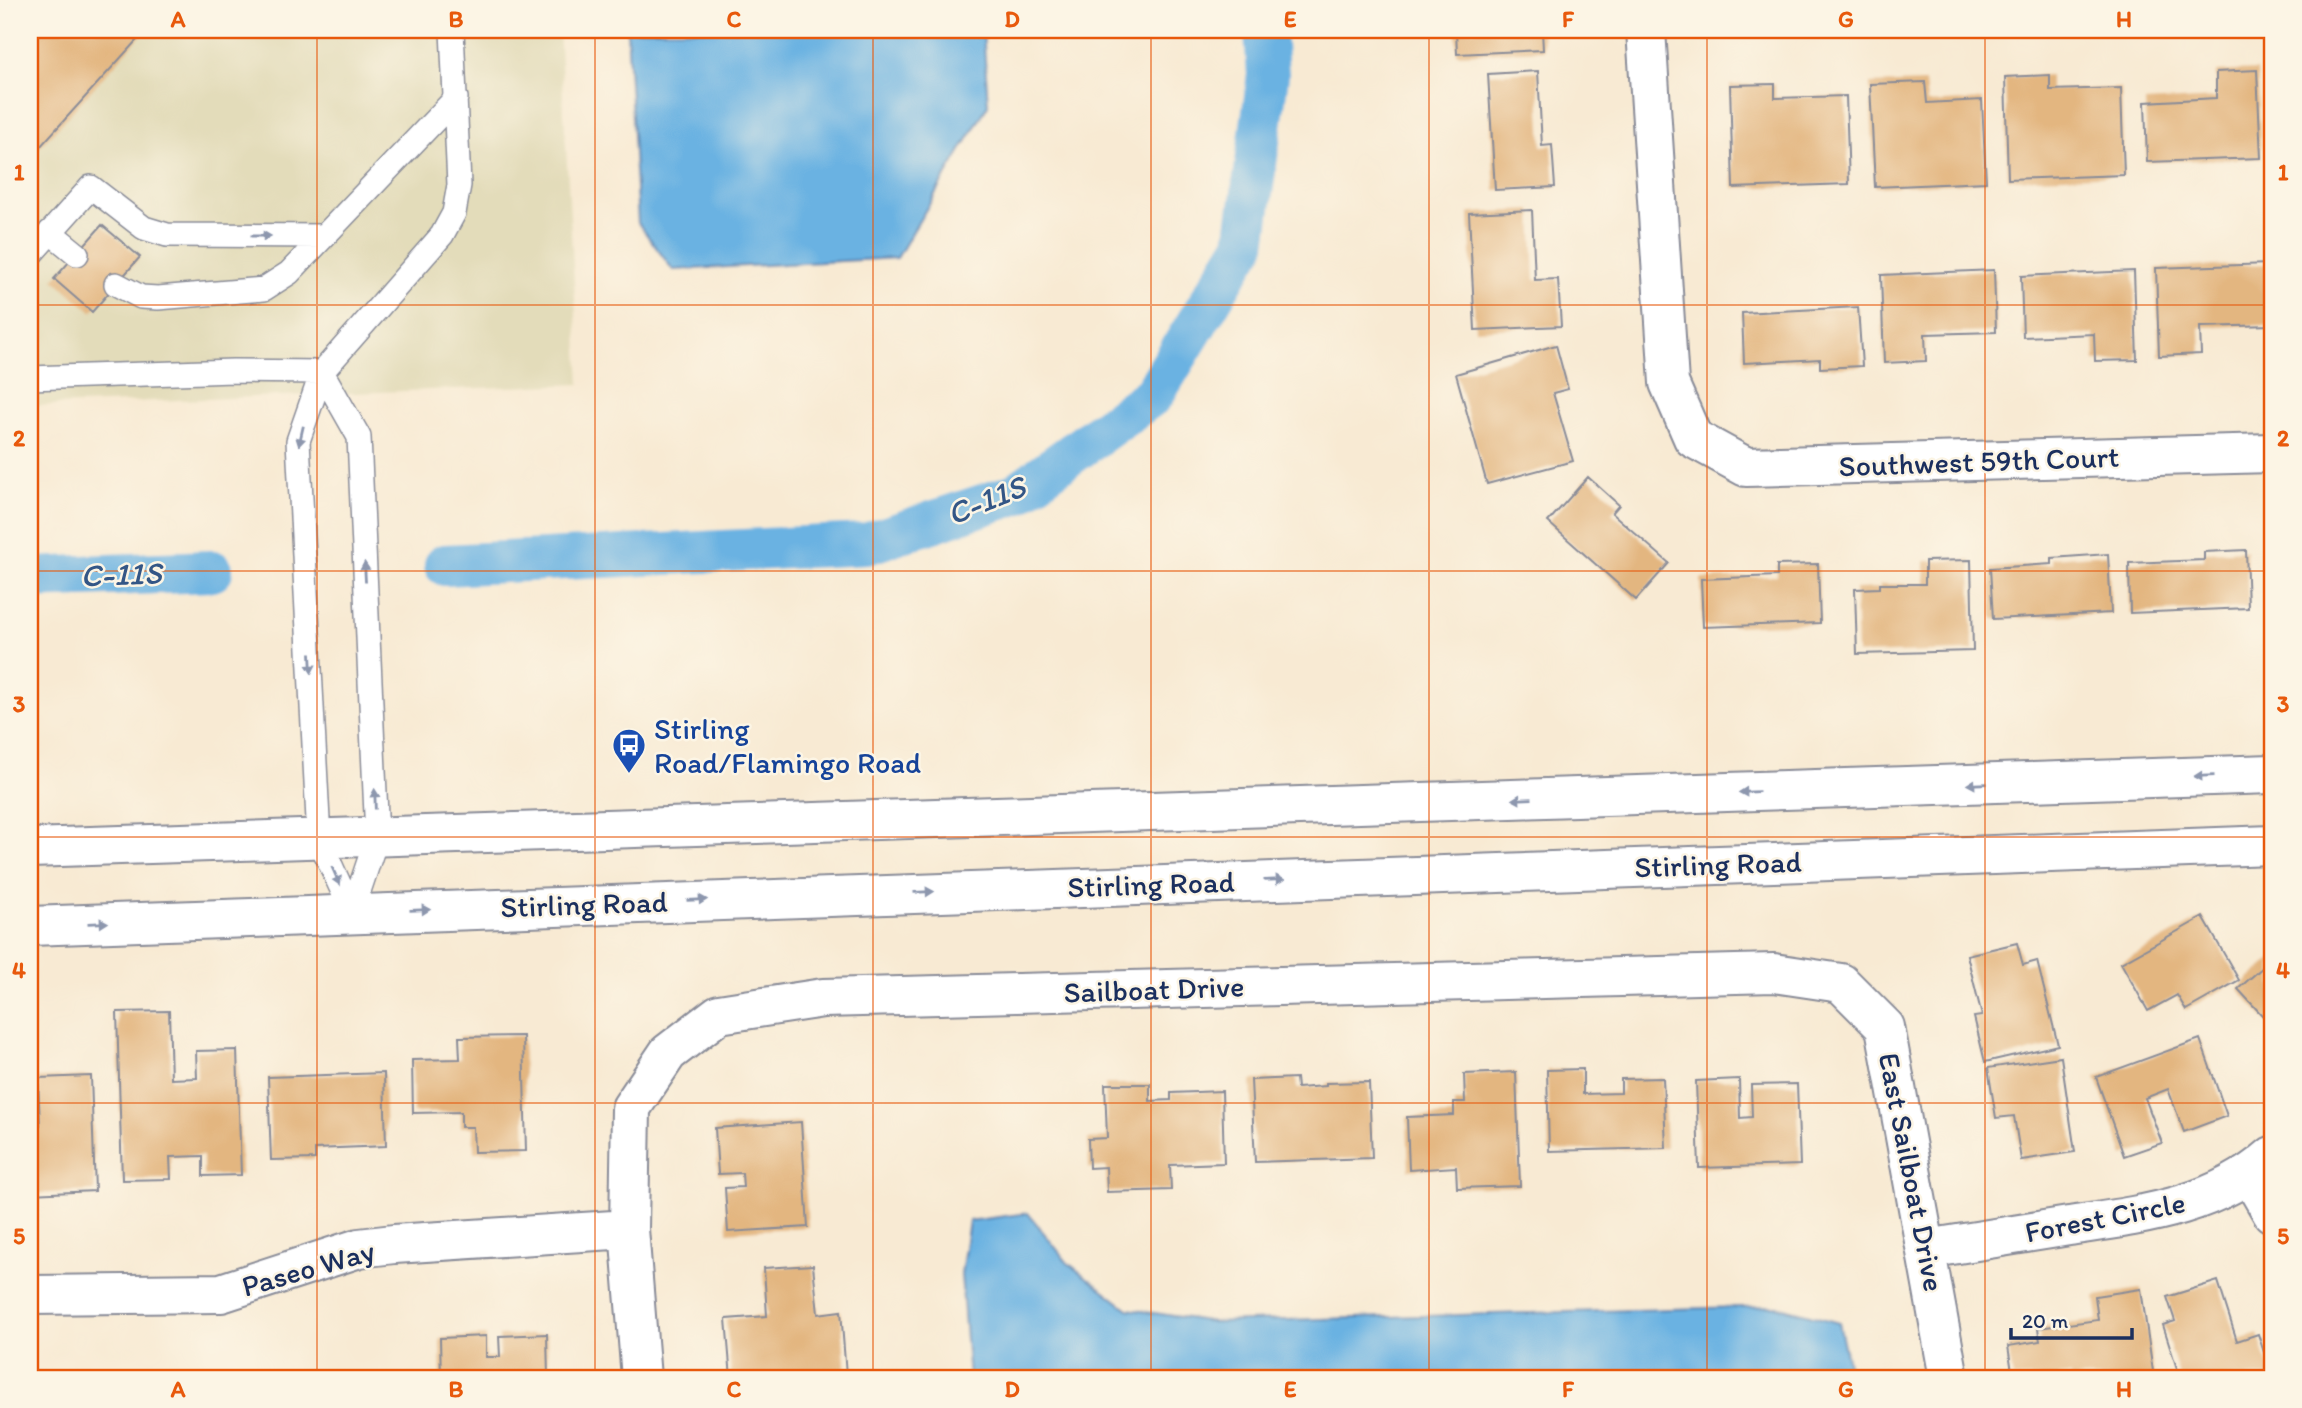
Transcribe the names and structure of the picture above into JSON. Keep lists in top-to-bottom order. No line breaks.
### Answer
{"streets":{"main road":["Southwest 59th Court","Stirling Road","Sailboat Drive","East Sailboat Drive","Forest Circle","Paseo Way"]},"crossings":[["Sailboat Drive","East Sailboat Drive"],["Sailboat Drive","Paseo Way"],["East Sailboat Drive","Forest Circle"]],"water":["C-11S"],"places":{"bus stop":["Stirling Road/Flamingo Road"]},"scale_bar":"20 m","grid":{"columns":["A","B","C","D","E","F","G","H"],"rows":["1","2","3","4","5"]}}
